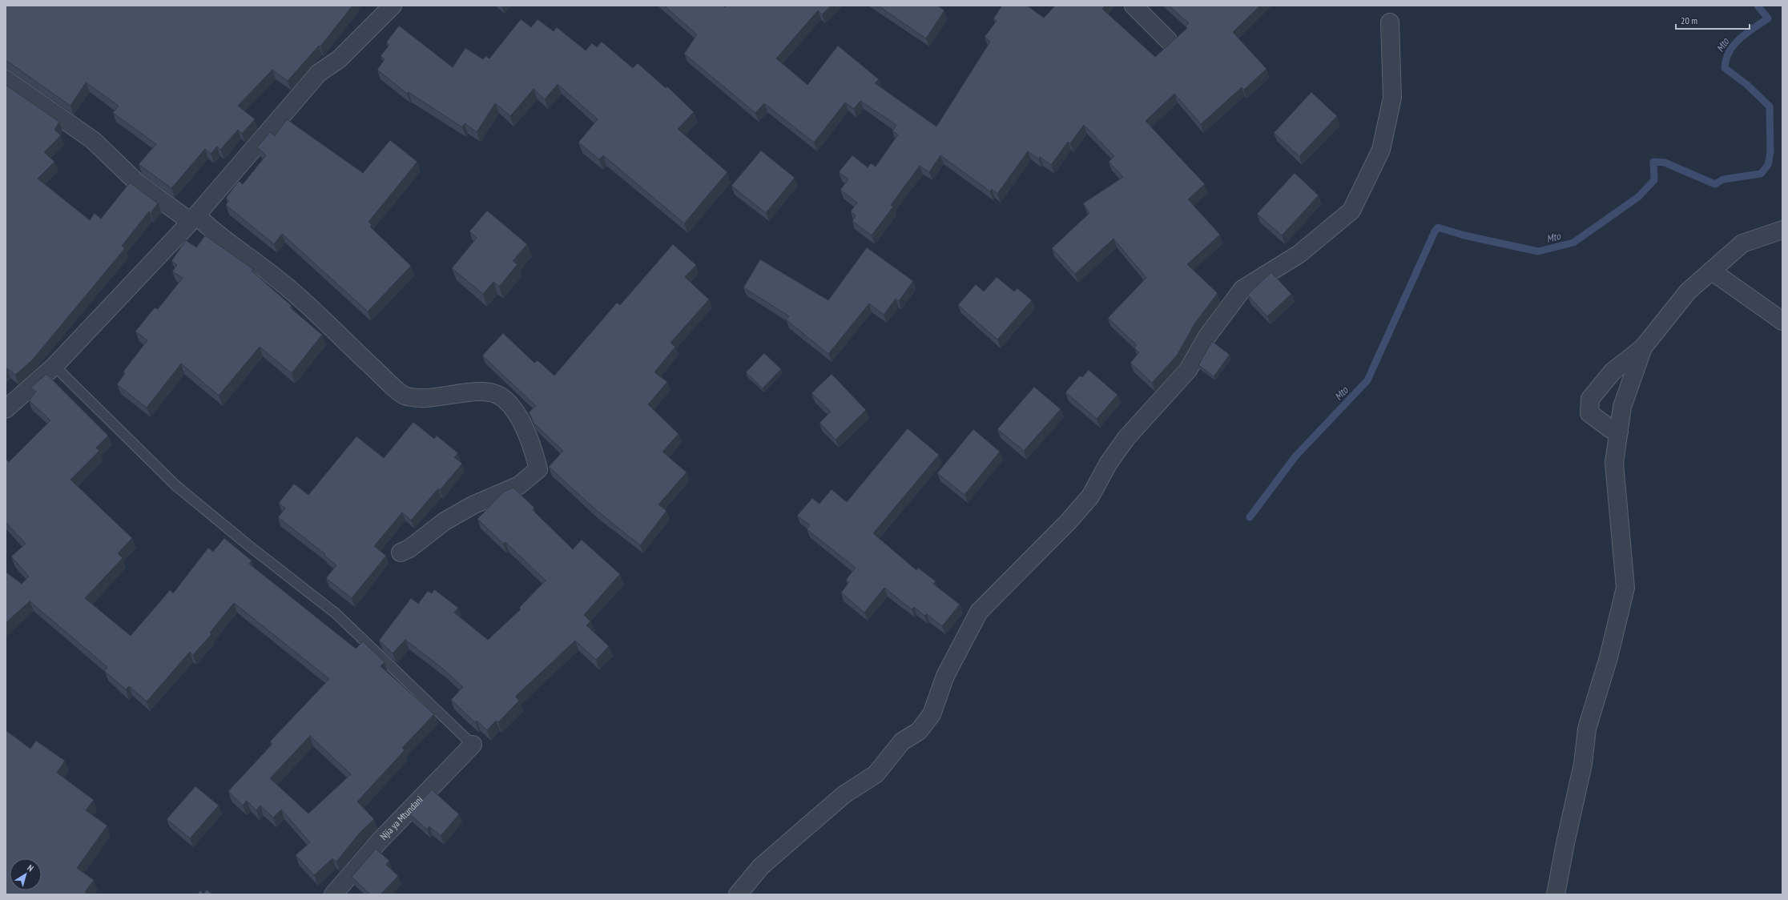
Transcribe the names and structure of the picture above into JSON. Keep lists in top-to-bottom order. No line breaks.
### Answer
{"streets":{"street":["Njia ya Mtundani"]},"water":["Mto"],"scale_bar":"20 m","north":"top right"}
